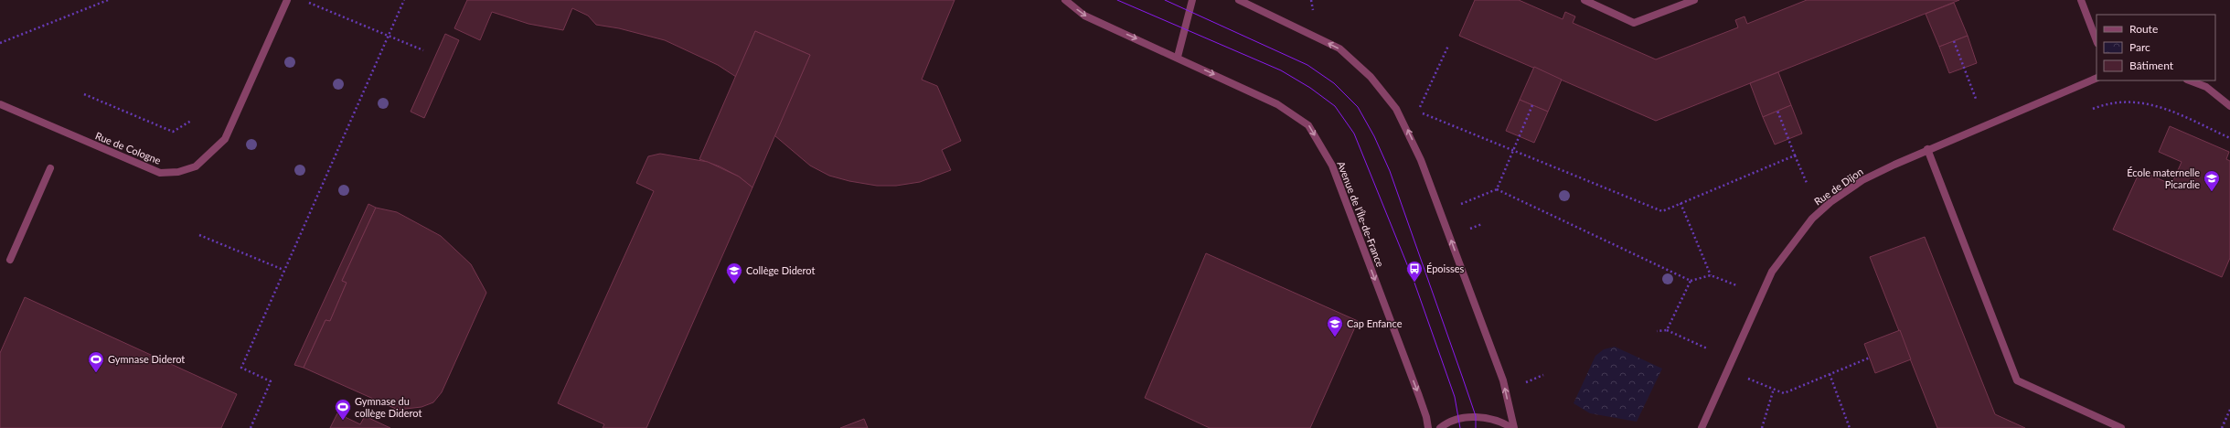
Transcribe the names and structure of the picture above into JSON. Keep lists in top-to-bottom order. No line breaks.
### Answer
{"streets":{"street":["Rue de Cologne","Rue de Dijon","Avenue de l’Île-de-France"]},"one_way":["Avenue de l’Île-de-France"],"places":{"school or university":["École maternelle Picardie","Collège Diderot","Cap Enfance"],"bus stop":["Époisses"],"sports":["Gymnase Diderot","Gymnase du collège Diderot"]},"legend":["Route","Parc","Bâtiment"]}
